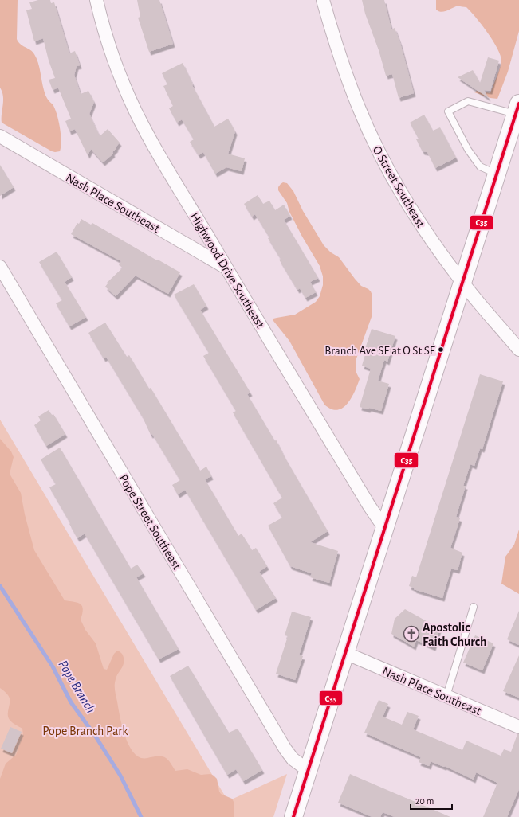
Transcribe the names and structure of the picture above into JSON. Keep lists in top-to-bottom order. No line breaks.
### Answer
{"streets":{"street":["O Street Southeast","Nash Place Southeast","Highwood Drive Southeast","Pope Street Southeast"]},"crossings":[["Nash Place Southeast","Highwood Drive Southeast"]],"water":["Pope Branch"],"parks":["Pope Branch Park"],"places":{"other":["Branch Ave SE at O St SE"],"church":["Apostolic Faith Church"]},"lines":["transit line C35"],"scale_bar":"20 m"}
